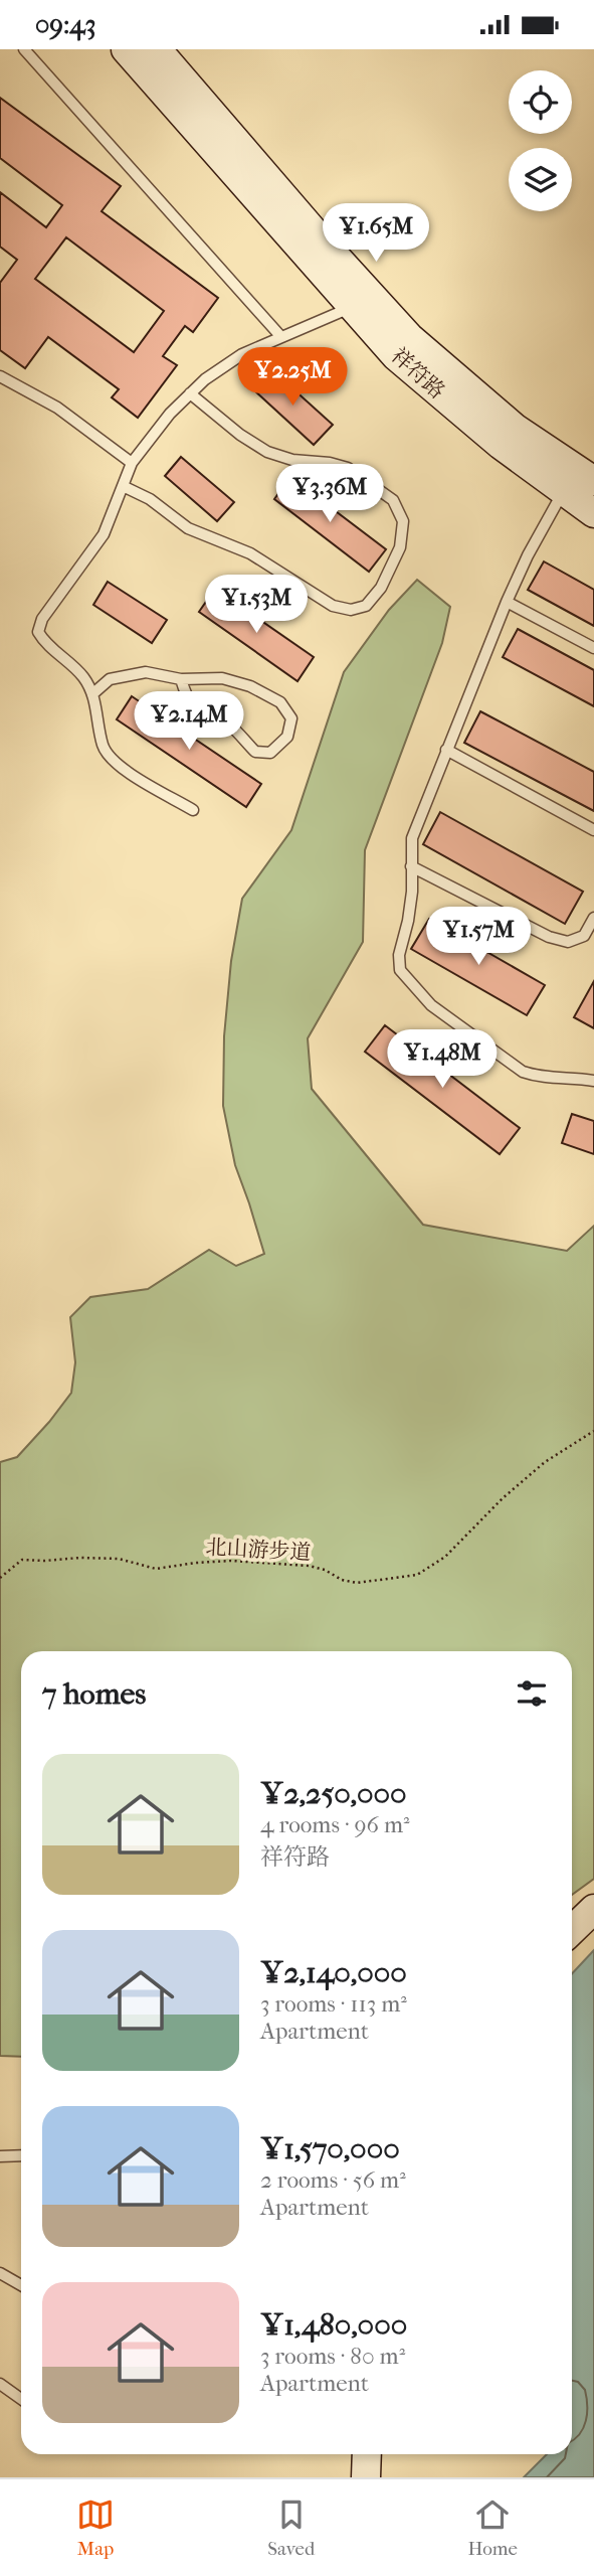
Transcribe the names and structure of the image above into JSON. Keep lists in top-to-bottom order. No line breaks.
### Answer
{"streets":{"main road":["祥符路"],"path":["北山游步道"]},"page":{"status":"09:43","price":["¥1.65M","¥2.25M","¥3.36M","¥1.53M","¥2.14M","¥1.57M","¥1.48M"],"heading":"7 homes","list":[{"name":"¥2,250,000","note":"4 rooms · 96 m² · 祥符路"},{"name":"¥2,140,000","note":"3 rooms · 113 m² · Apartment"},{"name":"¥1,570,000","note":"2 rooms · 56 m² · Apartment"},{"name":"¥1,480,000","note":"3 rooms · 80 m² · Apartment"}],"tabs":["Map","Saved","Home"]}}
